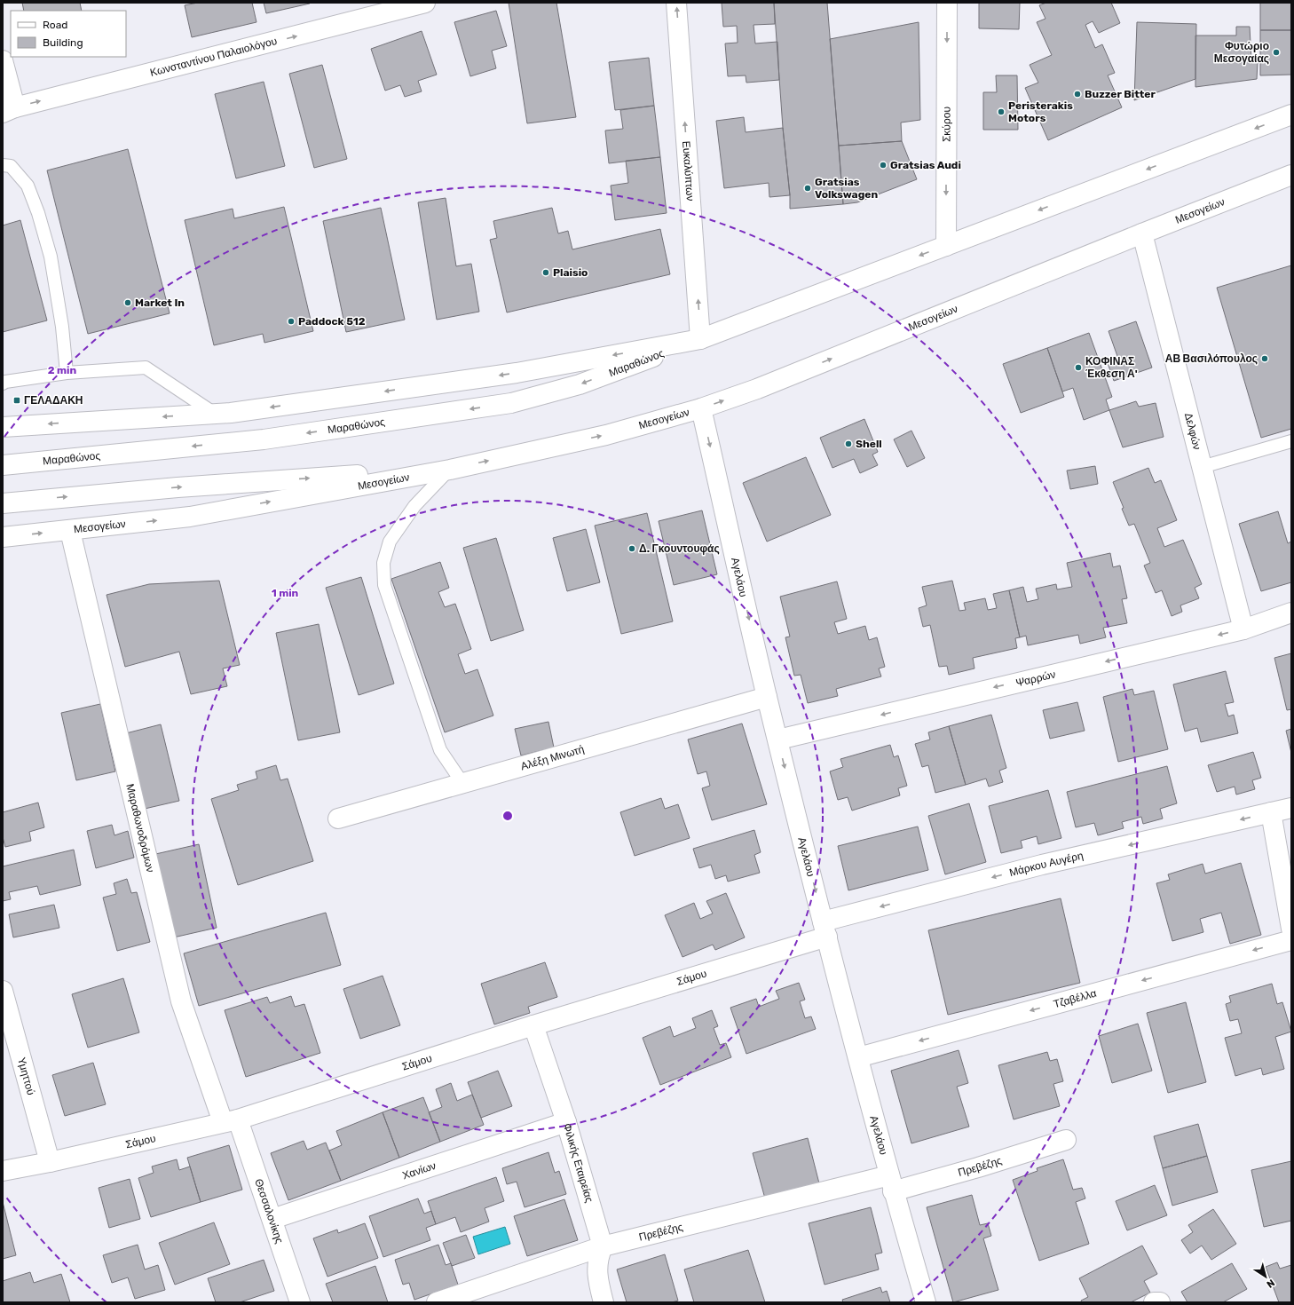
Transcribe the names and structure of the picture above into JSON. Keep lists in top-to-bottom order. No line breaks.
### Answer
{"streets":{"street":["Κωνσταντίνου Παλαιολόγου","Σκύρου","Ευκαλύπτων","Μεσογείων","Μαραθώνος","Δελφών","Αγελάου","Ψαρρών","Αλέξη Μινωτή","Μαραθωνοδρόμων","Μάρκου Αυγέρη","Σάμου","Τζαβέλλα","Υμηττού","Φιλικής Εταιρείας","Πρεβέζης","Χανίων","Θεσσαλονίκης"]},"crossings":[["Ευκαλύπτων","Μαραθώνος"],["Μεσογείων","Δελφών"],["Μεσογείων","Αγελάου"],["Μεσογείων","Μαραθωνοδρόμων"],["Δελφών","Ψαρρών"],["Αγελάου","Ψαρρών"],["Αγελάου","Αλέξη Μινωτή"],["Αγελάου","Μάρκου Αυγέρη"],["Αγελάου","Σάμου"],["Αγελάου","Τζαβέλλα"],["Αγελάου","Πρεβέζης"],["Μαραθωνοδρόμων","Σάμου"],["Μαραθωνοδρόμων","Θεσσαλονίκης"],["Μάρκου Αυγέρη","Σάμου"],["Σάμου","Υμηττού"],["Σάμου","Φιλικής Εταιρείας"],["Σάμου","Θεσσαλονίκης"],["Φιλικής Εταιρείας","Πρεβέζης"],["Φιλικής Εταιρείας","Χανίων"],["Χανίων","Θεσσαλονίκης"]],"one_way":["Κωνσταντίνου Παλαιολόγου","Σκύρου","Ευκαλύπτων","Αγελάου","Ψαρρών","Μάρκου Αυγέρη","Τζαβέλλα"],"places":{"other":["Φυτώριο Μεσογαίας","Buzzer Bitter","Peristerakis Motors","Gratsias Audi","Gratsias Volkswagen","Plaisio","Market In","Paddock 512","ΑΒ Βασιλόπουλος","ΚΟΦΙΝΑΣ Έκθεση Α'","Shell","Δ. Γκουντουφάς"],"transit":["ΓΕΛΑΔΑΚΗ"]},"legend":["Road","Building"],"north":"bottom right","rings":["2 min","1 min"]}
